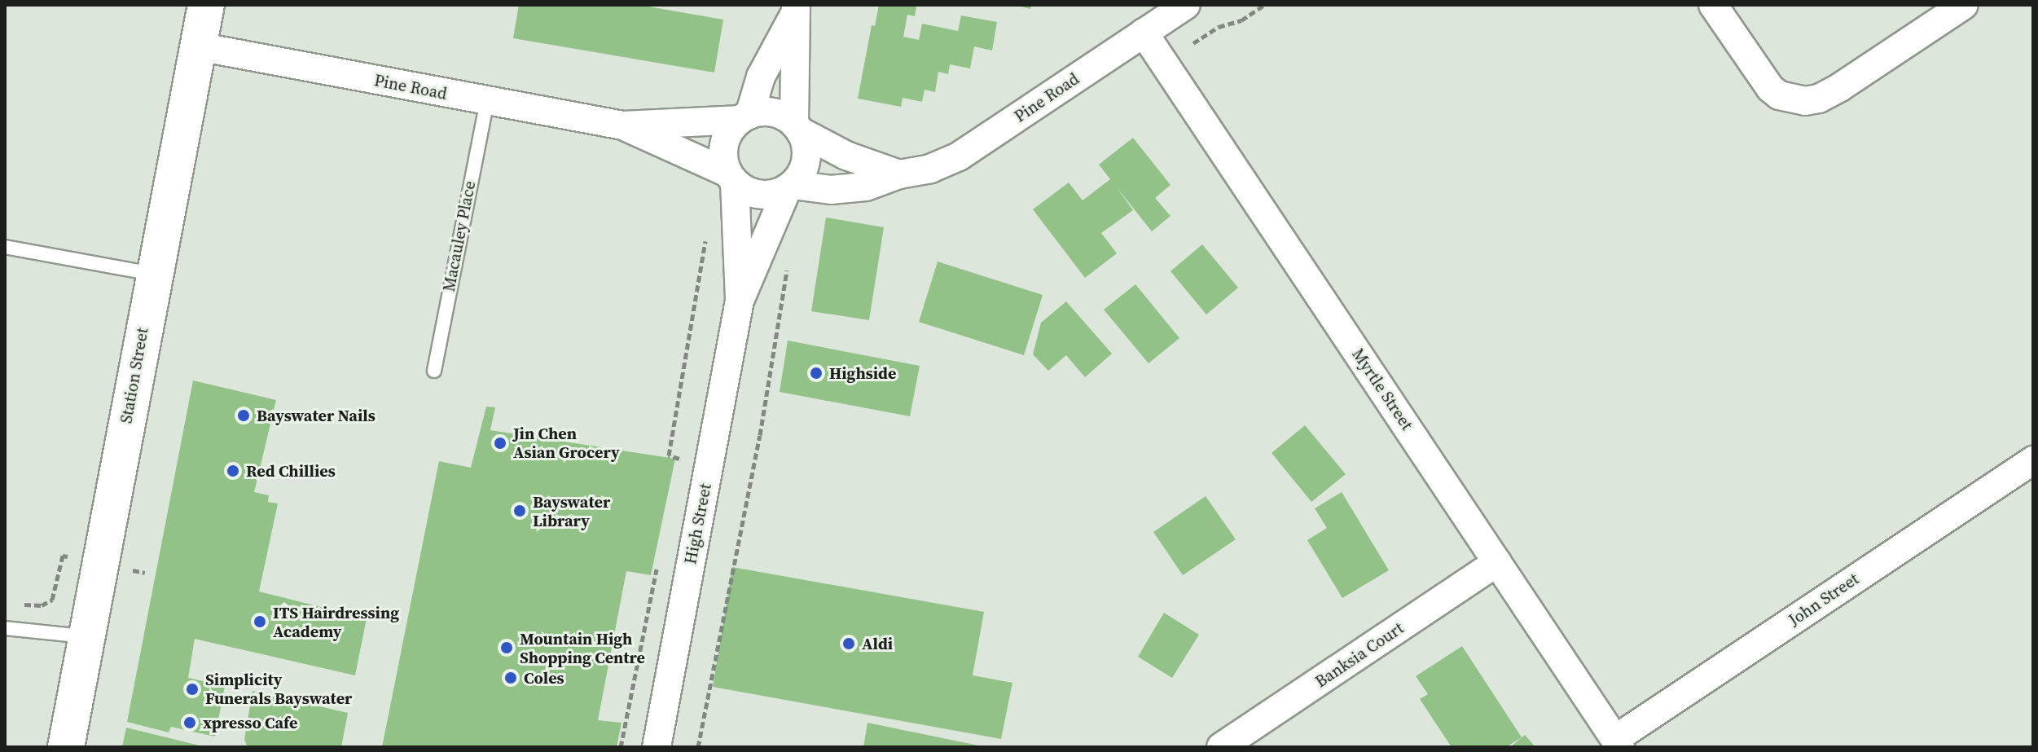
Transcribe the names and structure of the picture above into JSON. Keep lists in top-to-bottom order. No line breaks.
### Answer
{"streets":{"main road":["Station Street"],"street":["Pine Road","Myrtle Street","High Street","John Street","Banksia Court"],"lane":["Macauley Place"]},"crossings":[["Pine Road","Macauley Place"],["Pine Road","Station Street"],["Pine Road","Myrtle Street"],["Pine Road","High Street"],["Myrtle Street","John Street"],["Myrtle Street","Banksia Court"]],"places":["Highside","Bayswater Nails","Jin Chen Asian Grocery","Red Chillies","Bayswater Library","ITS Hairdressing Academy","Aldi","Mountain High Shopping Centre","Coles","Simplicity Funerals Bayswater","xpresso Cafe"]}
